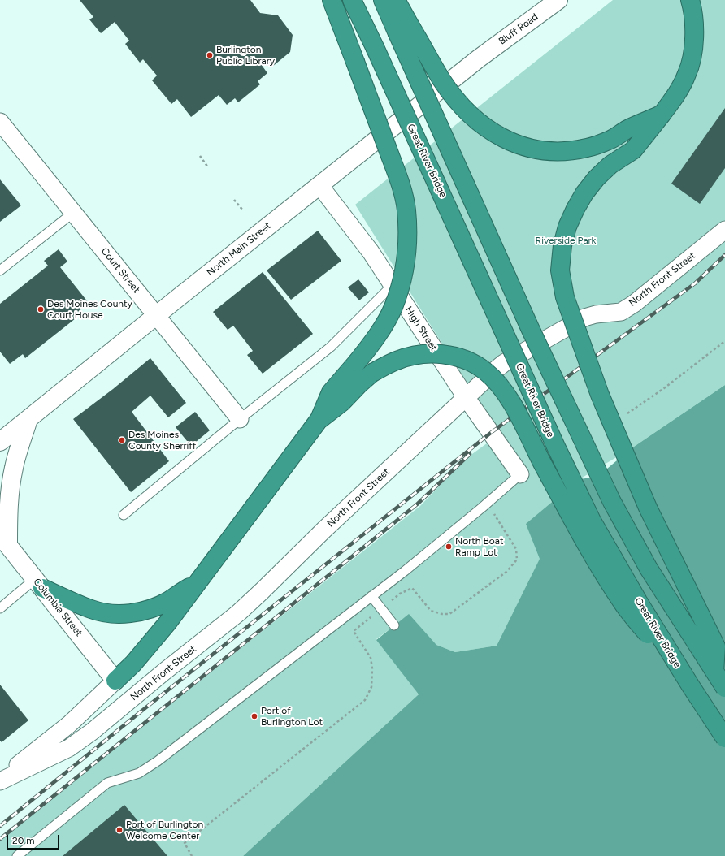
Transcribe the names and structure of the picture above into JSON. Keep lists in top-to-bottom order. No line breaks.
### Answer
{"streets":{"highway":["Great River Bridge"],"main road":["Bluff Road","North Main Street","Columbia Street"],"street":["Court Street","North Front Street","High Street"]},"crossings":[["Bluff Road","North Main Street"],["North Main Street","Court Street"],["North Main Street","High Street"],["North Front Street","High Street"],["North Front Street","Columbia Street"]],"parks":["Riverside Park"],"places":["Burlington Public Library","Des Moines County Court House","Des Moines County Sherriff","North Boat Ramp Lot","Port of Burlington Lot","Port of Burlington Welcome Center"],"scale_bar":"20 m"}
